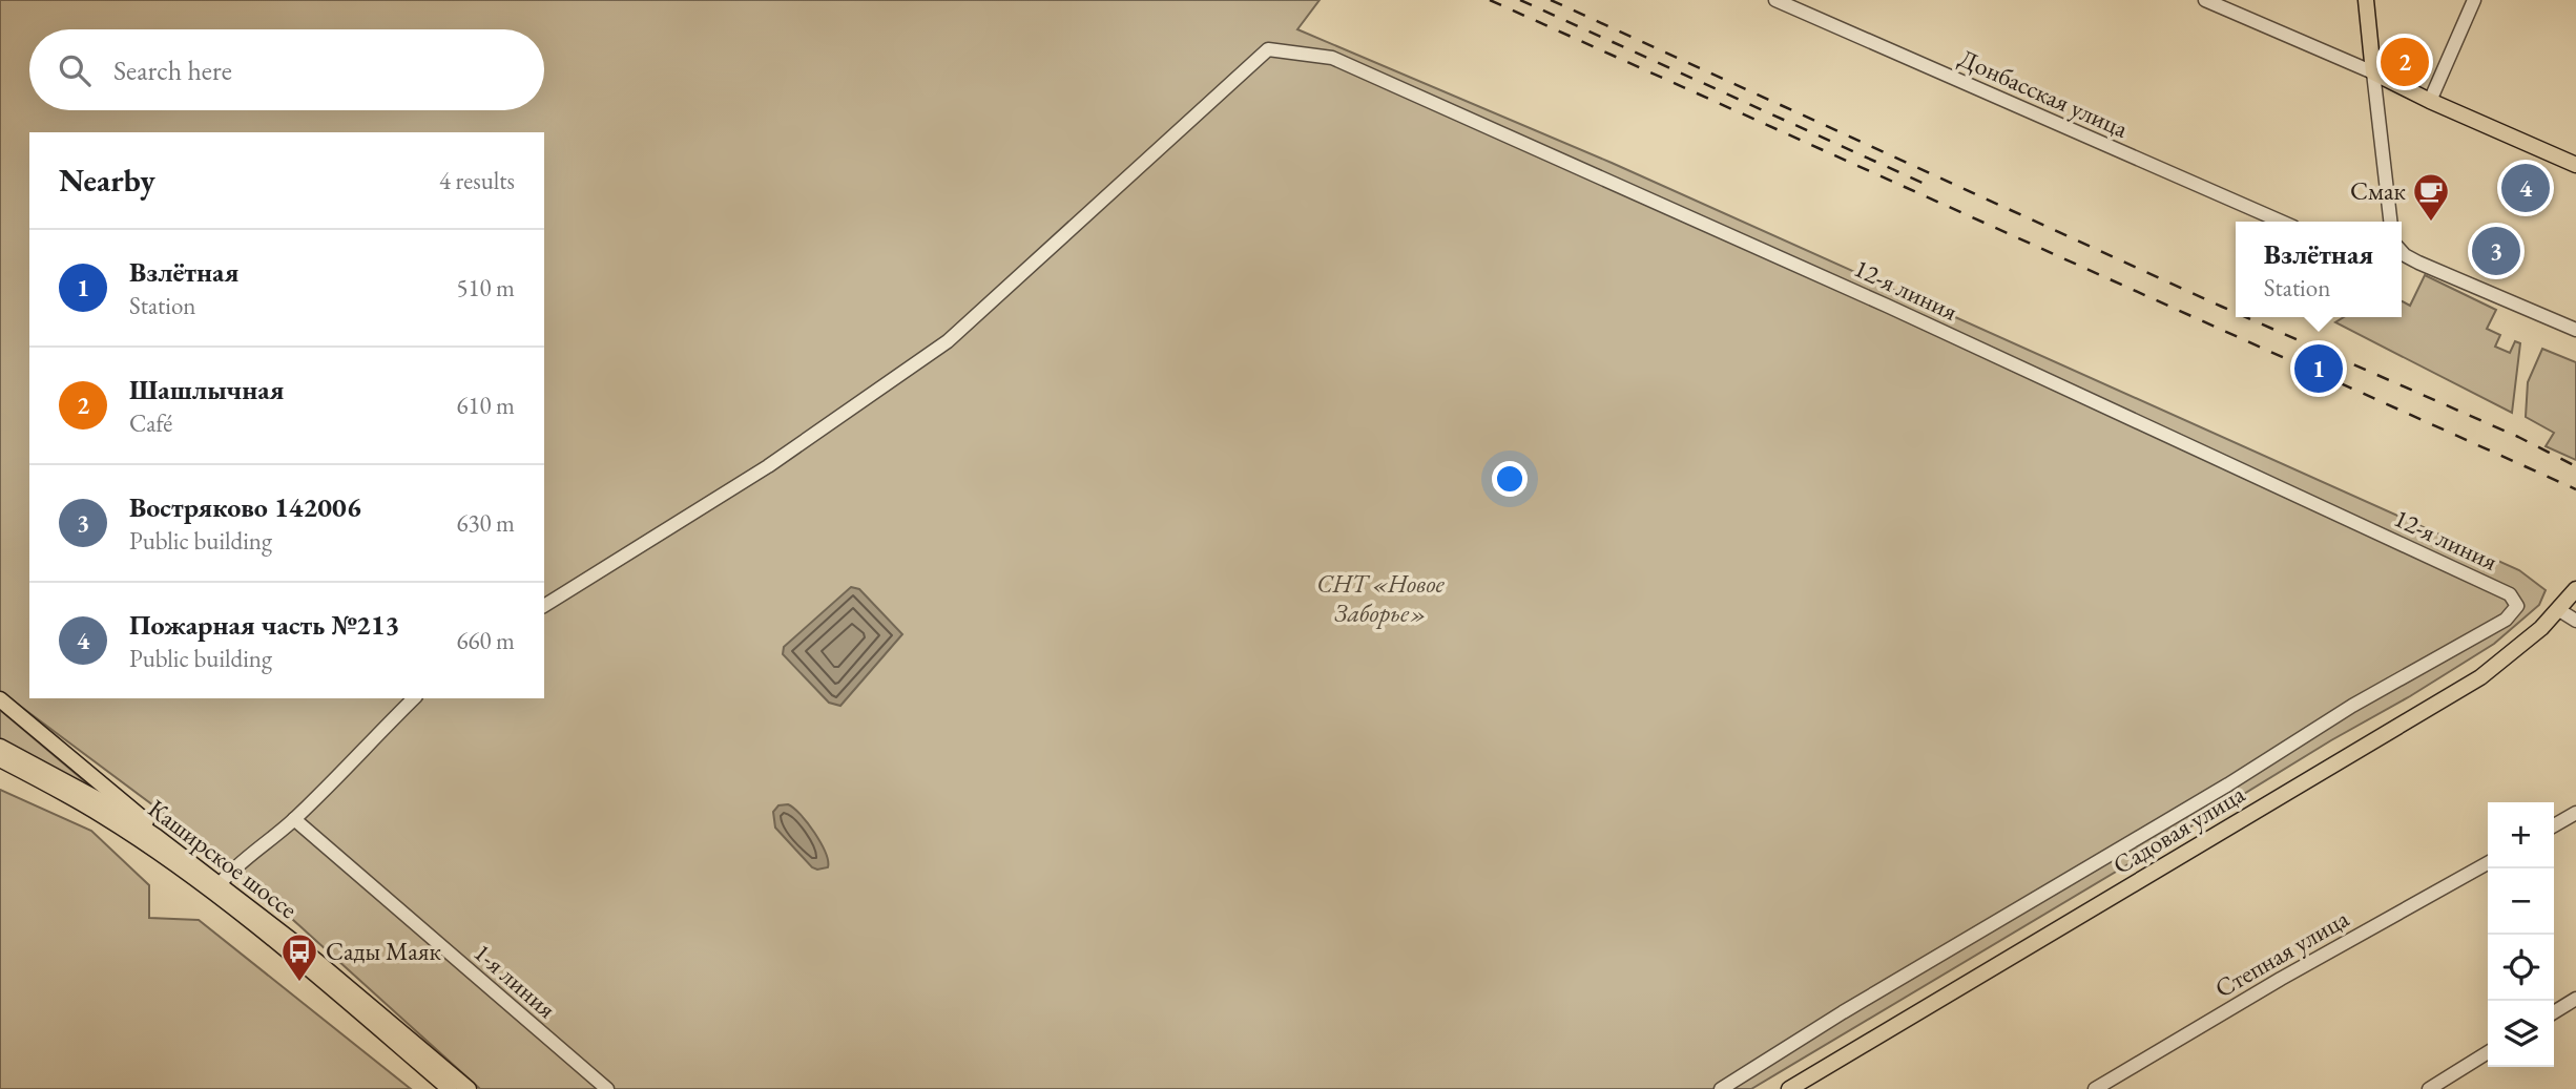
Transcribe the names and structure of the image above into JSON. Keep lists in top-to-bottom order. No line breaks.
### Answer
{"streets":{"main road":["Садовая улица","Каширское шоссе"],"street":["Донбасская улица","12-я линия","Степная улица","1-я линия"]},"parks":["СНТ «Новое Заборье»"],"places":{"cafe":["Смак"],"bus stop":["Сады Маяк"]},"page":{"search":"Search here","pins":["2","4","3","1"],"heading":["Nearby","4 results"],"popup":["Взлётная","Station"],"list":[{"mark":"1","name":"Взлётная","note":"Station","value":"510 m"},{"mark":"2","name":"Шашлычная","note":"Café","value":"610 m"},{"mark":"3","name":"Востряково 142006","note":"Public building","value":"630 m"},{"mark":"4","name":"Пожарная часть №213","note":"Public building","value":"660 m"}],"map_buttons":["+","−"]}}
